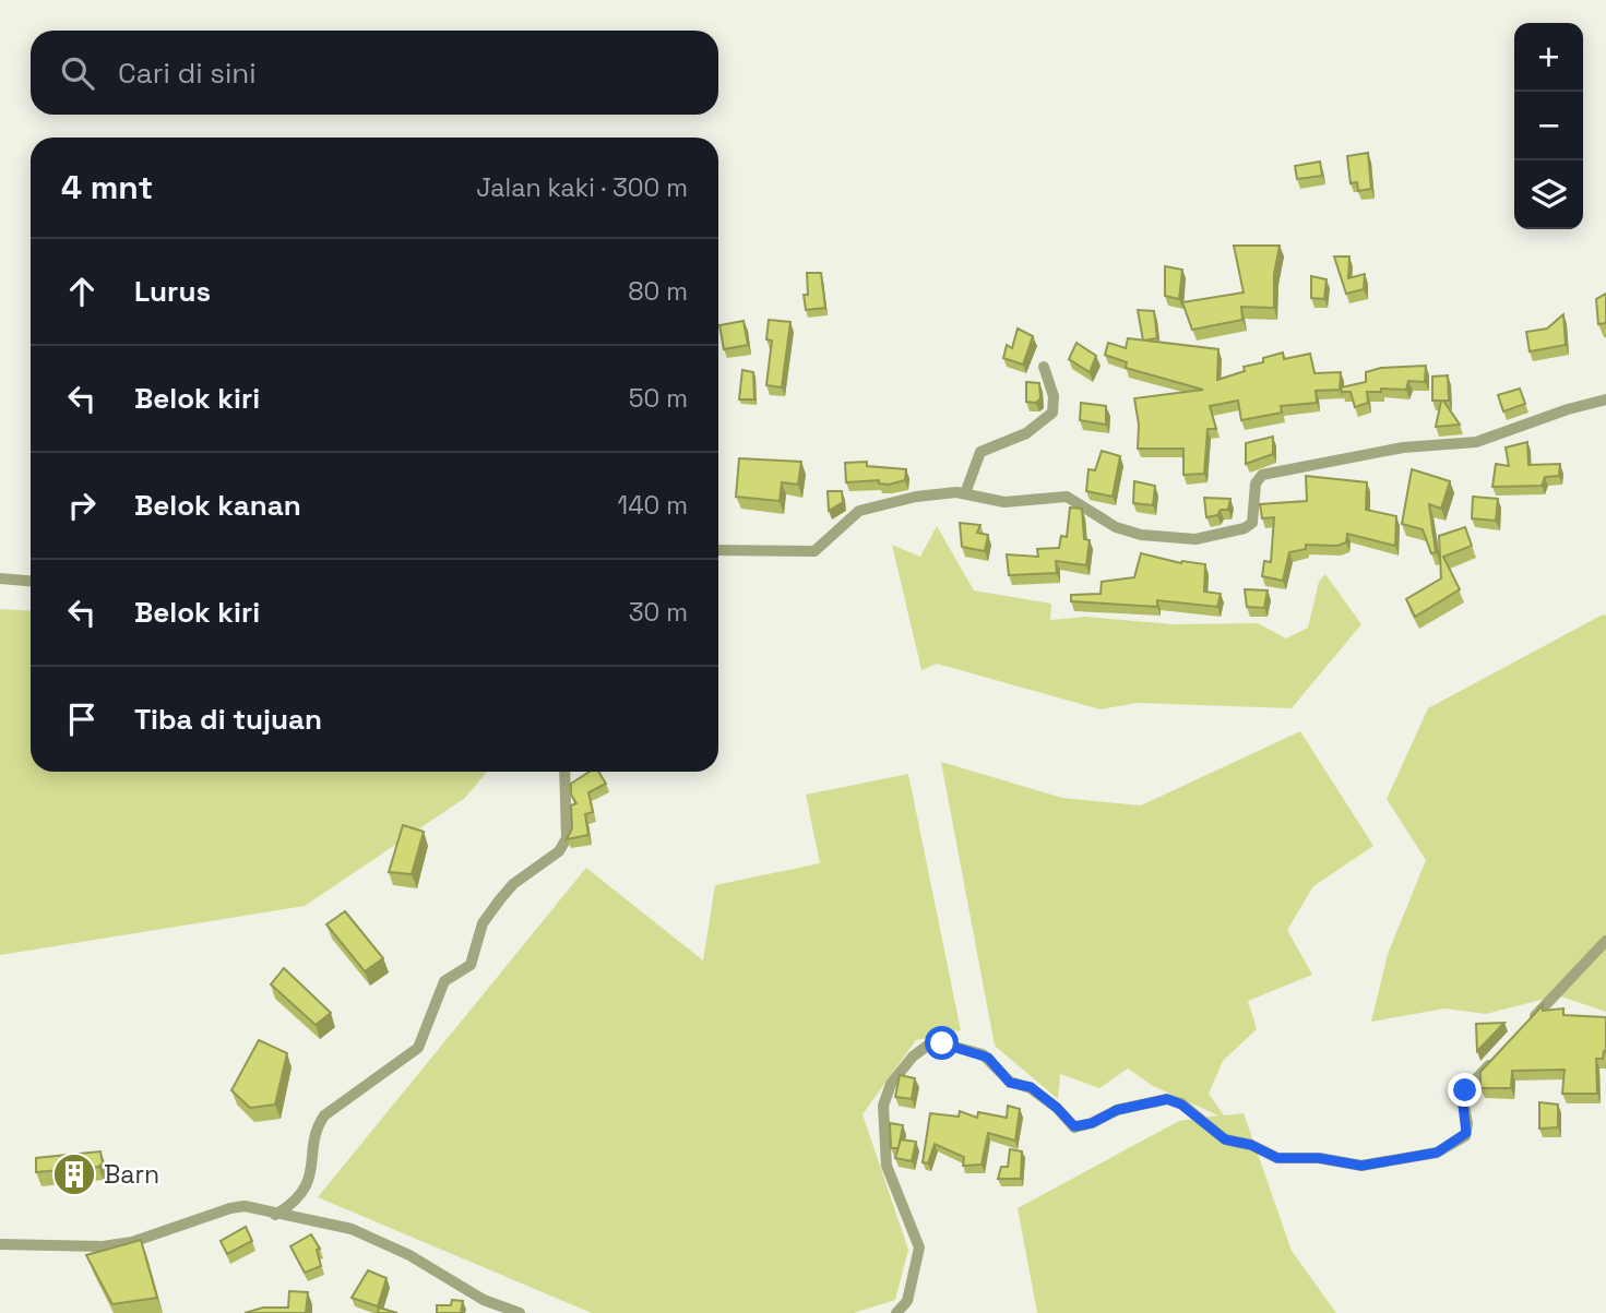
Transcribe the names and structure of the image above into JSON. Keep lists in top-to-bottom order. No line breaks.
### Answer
{"places":{"building":["Barn"]},"page":{"map_buttons":["+","−"],"search":"Cari di sini","heading":["4 mnt","Jalan kaki · 300 m"],"list":[["Lurus","80 m"],["Belok kiri","50 m"],["Belok kanan","140 m"],["Belok kiri","30 m"],"Tiba di tujuan"]}}
